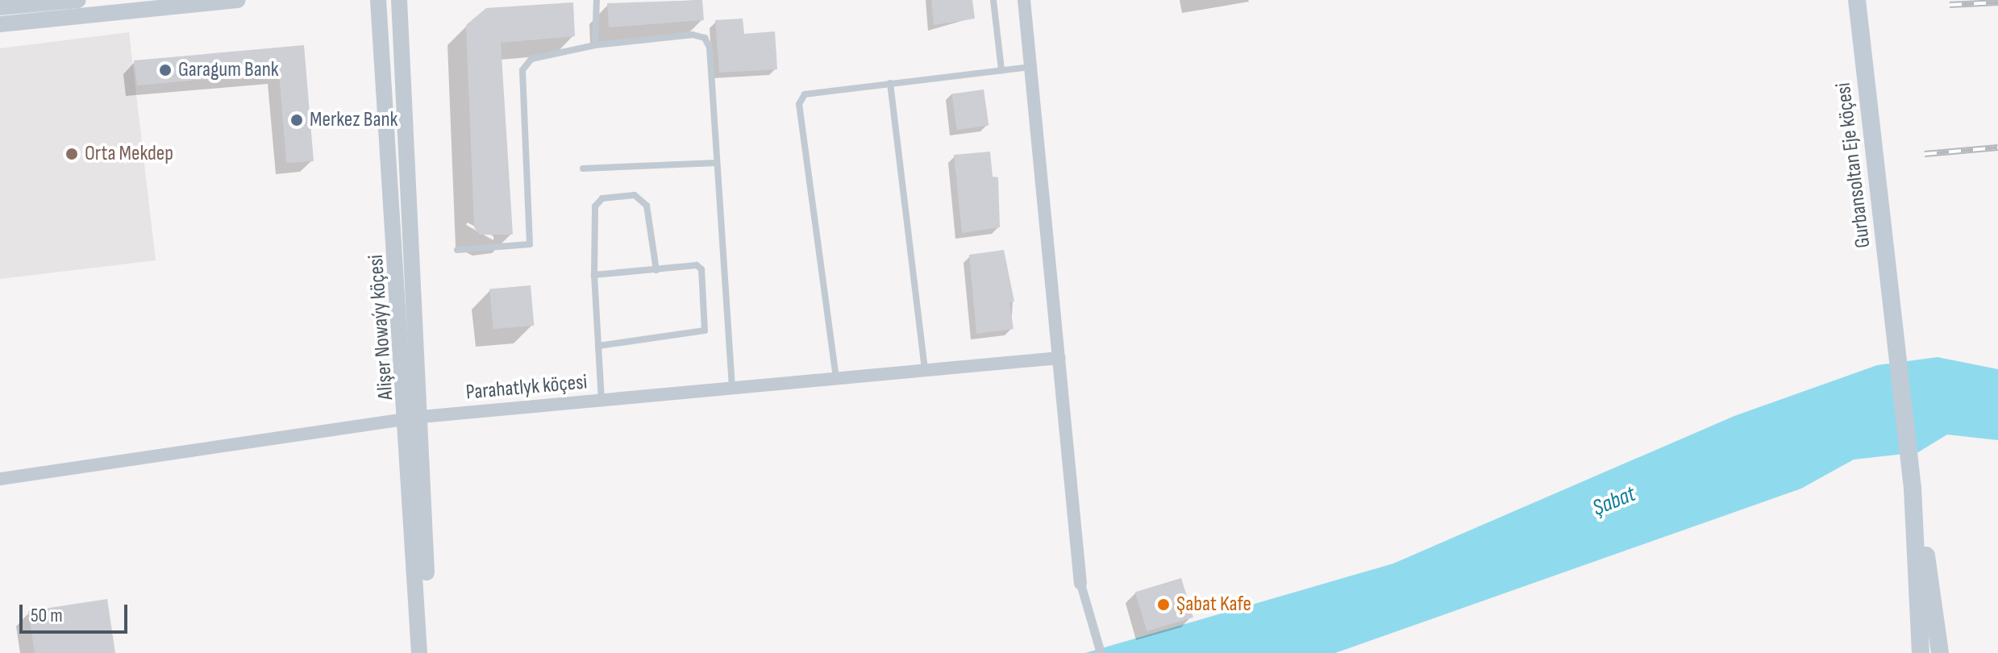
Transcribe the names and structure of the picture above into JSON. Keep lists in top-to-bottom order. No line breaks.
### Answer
{"streets":{"main road":["Gurbansoltan Eje köçesi"],"street":["Alişer Nowaýy köçesi","Parahatlyk köçesi"]},"crossings":[["Alişer Nowaýy köçesi","Parahatlyk köçesi"]],"water":["Şabat"],"places":["Garagum Bank","Merkez Bank","Orta Mekdep","Şabat Kafe"],"scale_bar":"50 m"}
